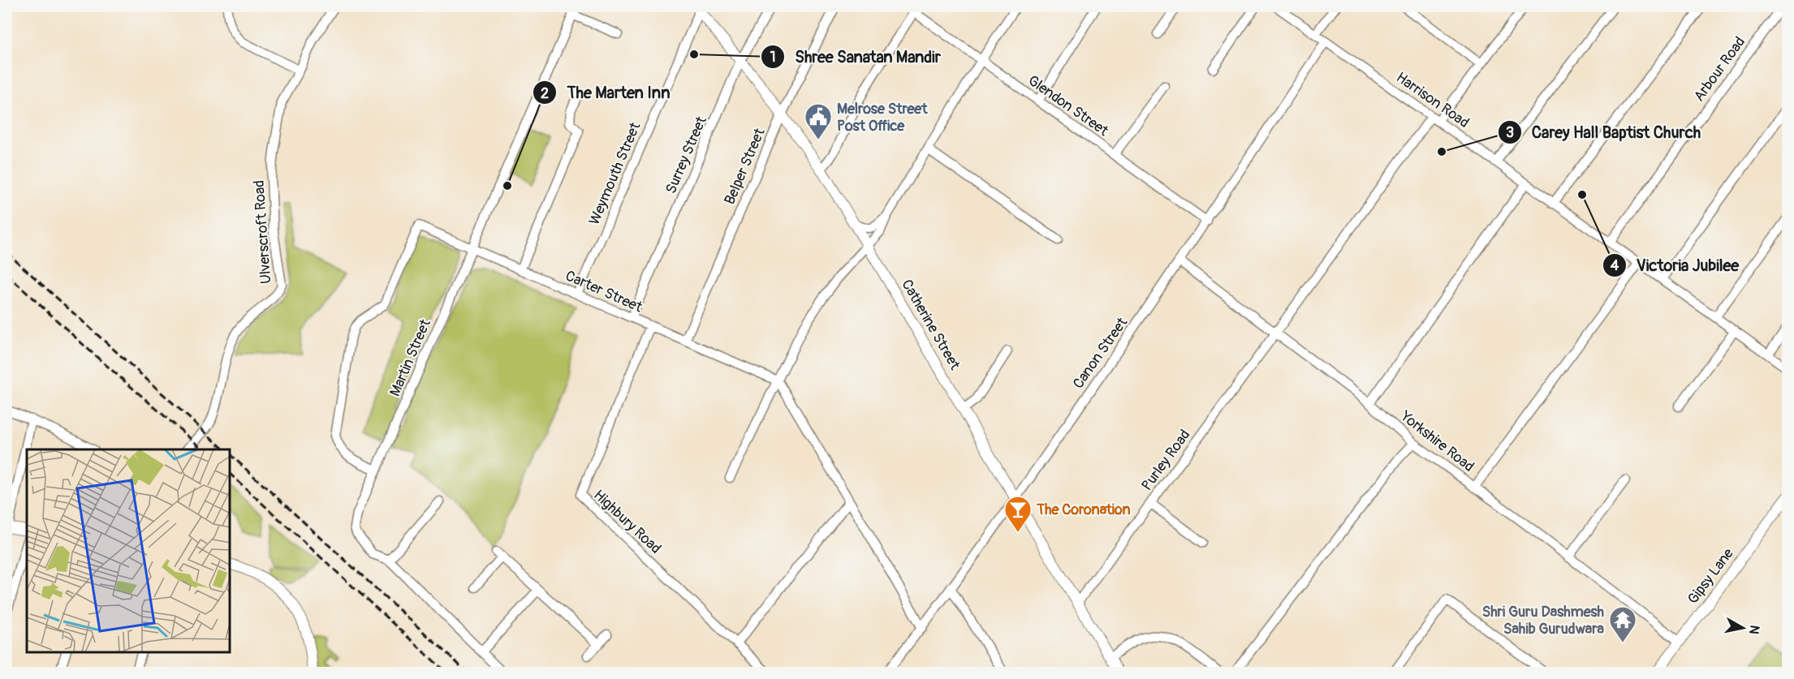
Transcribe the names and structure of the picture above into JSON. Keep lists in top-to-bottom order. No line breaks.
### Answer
{"streets":{"street":["Arbour Road","Harrison Road","Glendon Street","Surrey Street","Belper Street","Weymouth Street","Ulverscroft Road","Carter Street","Catherine Street","Canon Street","Martin Street","Yorkshire Road","Purley Road","Highbury Road","Gipsy Lane"]},"crossings":[["Arbour Road","Harrison Road"],["Harrison Road","Canon Street"],["Harrison Road","Purley Road"],["Glendon Street","Canon Street"],["Surrey Street","Carter Street"],["Surrey Street","Catherine Street"],["Belper Street","Carter Street"],["Belper Street","Catherine Street"],["Weymouth Street","Carter Street"],["Weymouth Street","Catherine Street"],["Carter Street","Martin Street"],["Carter Street","Highbury Road"],["Catherine Street","Canon Street"],["Catherine Street","Purley Road"],["Canon Street","Yorkshire Road"],["Yorkshire Road","Purley Road"],["Yorkshire Road","Gipsy Lane"]],"places":{"other":["Shree Sanatan Mandir","Carey Hall Baptist Church","The Marten Inn","Victoria Jubilee"],"public building":["Melrose Street Post Office"],"bar":["The Coronation"],"temple":["Shri Guru Dashmesh Sahib Gurudwara"]},"north":"right"}
